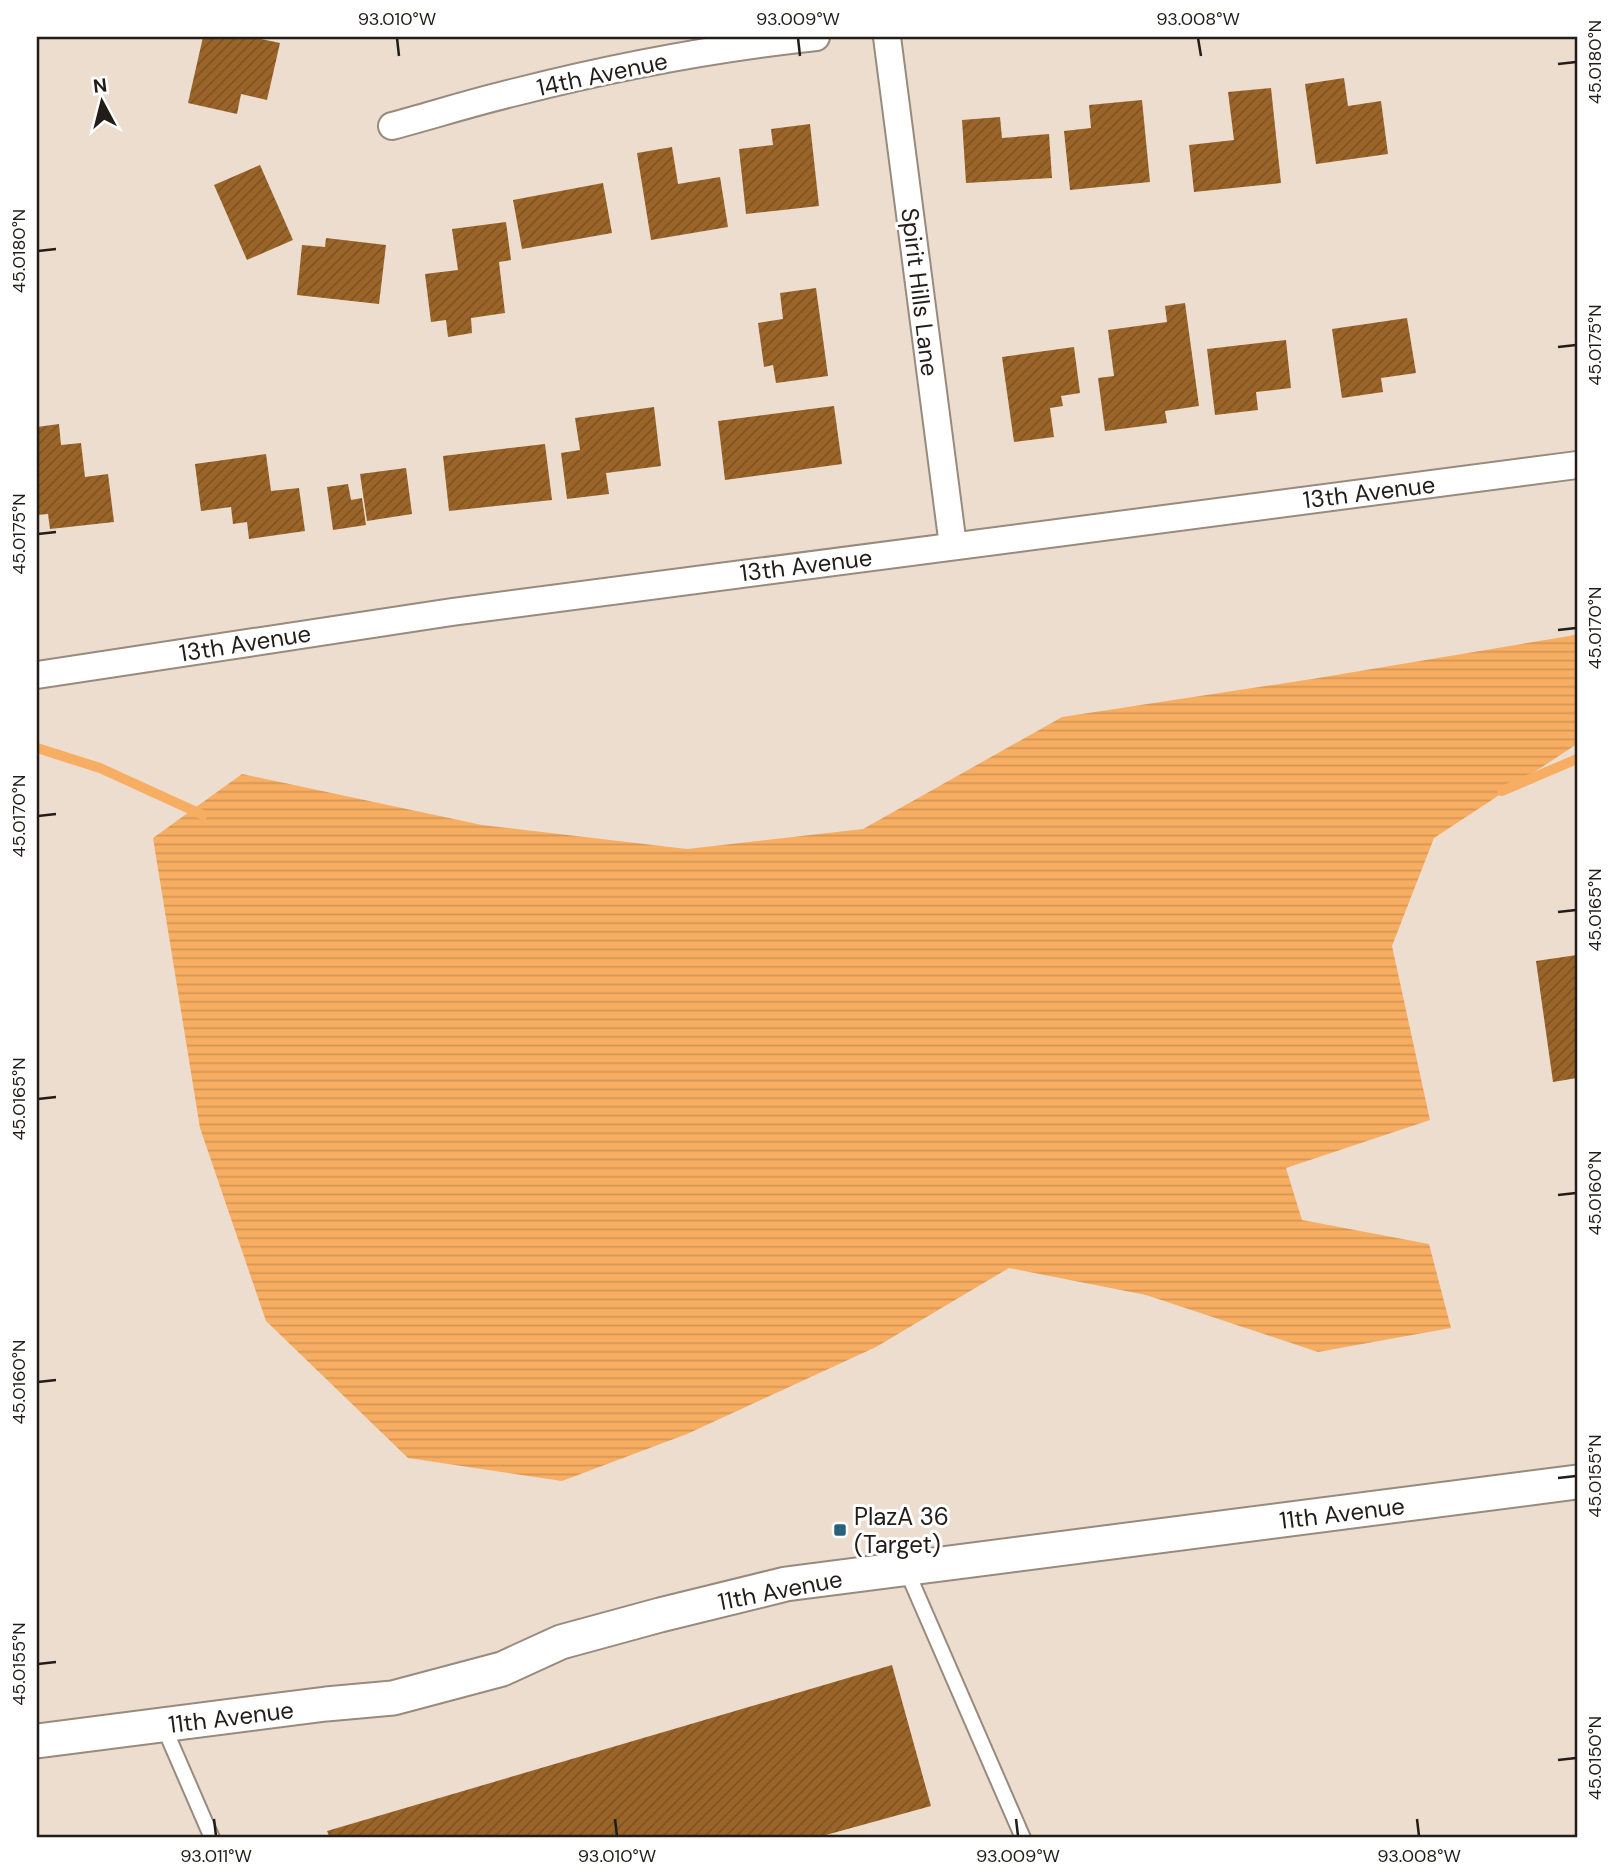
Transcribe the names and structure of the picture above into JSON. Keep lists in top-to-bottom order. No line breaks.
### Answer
{"streets":{"street":["14th Avenue","Spirit Hills Lane","13th Avenue","11th Avenue"]},"crossings":[["Spirit Hills Lane","13th Avenue"]],"places":{"transit":["PlazA 36 (Target)"]},"north":"top","coordinates":["93.010°W","93.009°W","93.008°W","45.0180°N","45.0175°N","45.0170°N","45.0165°N","45.0160°N","45.0155°N","45.0150°N","93.011°W"]}
